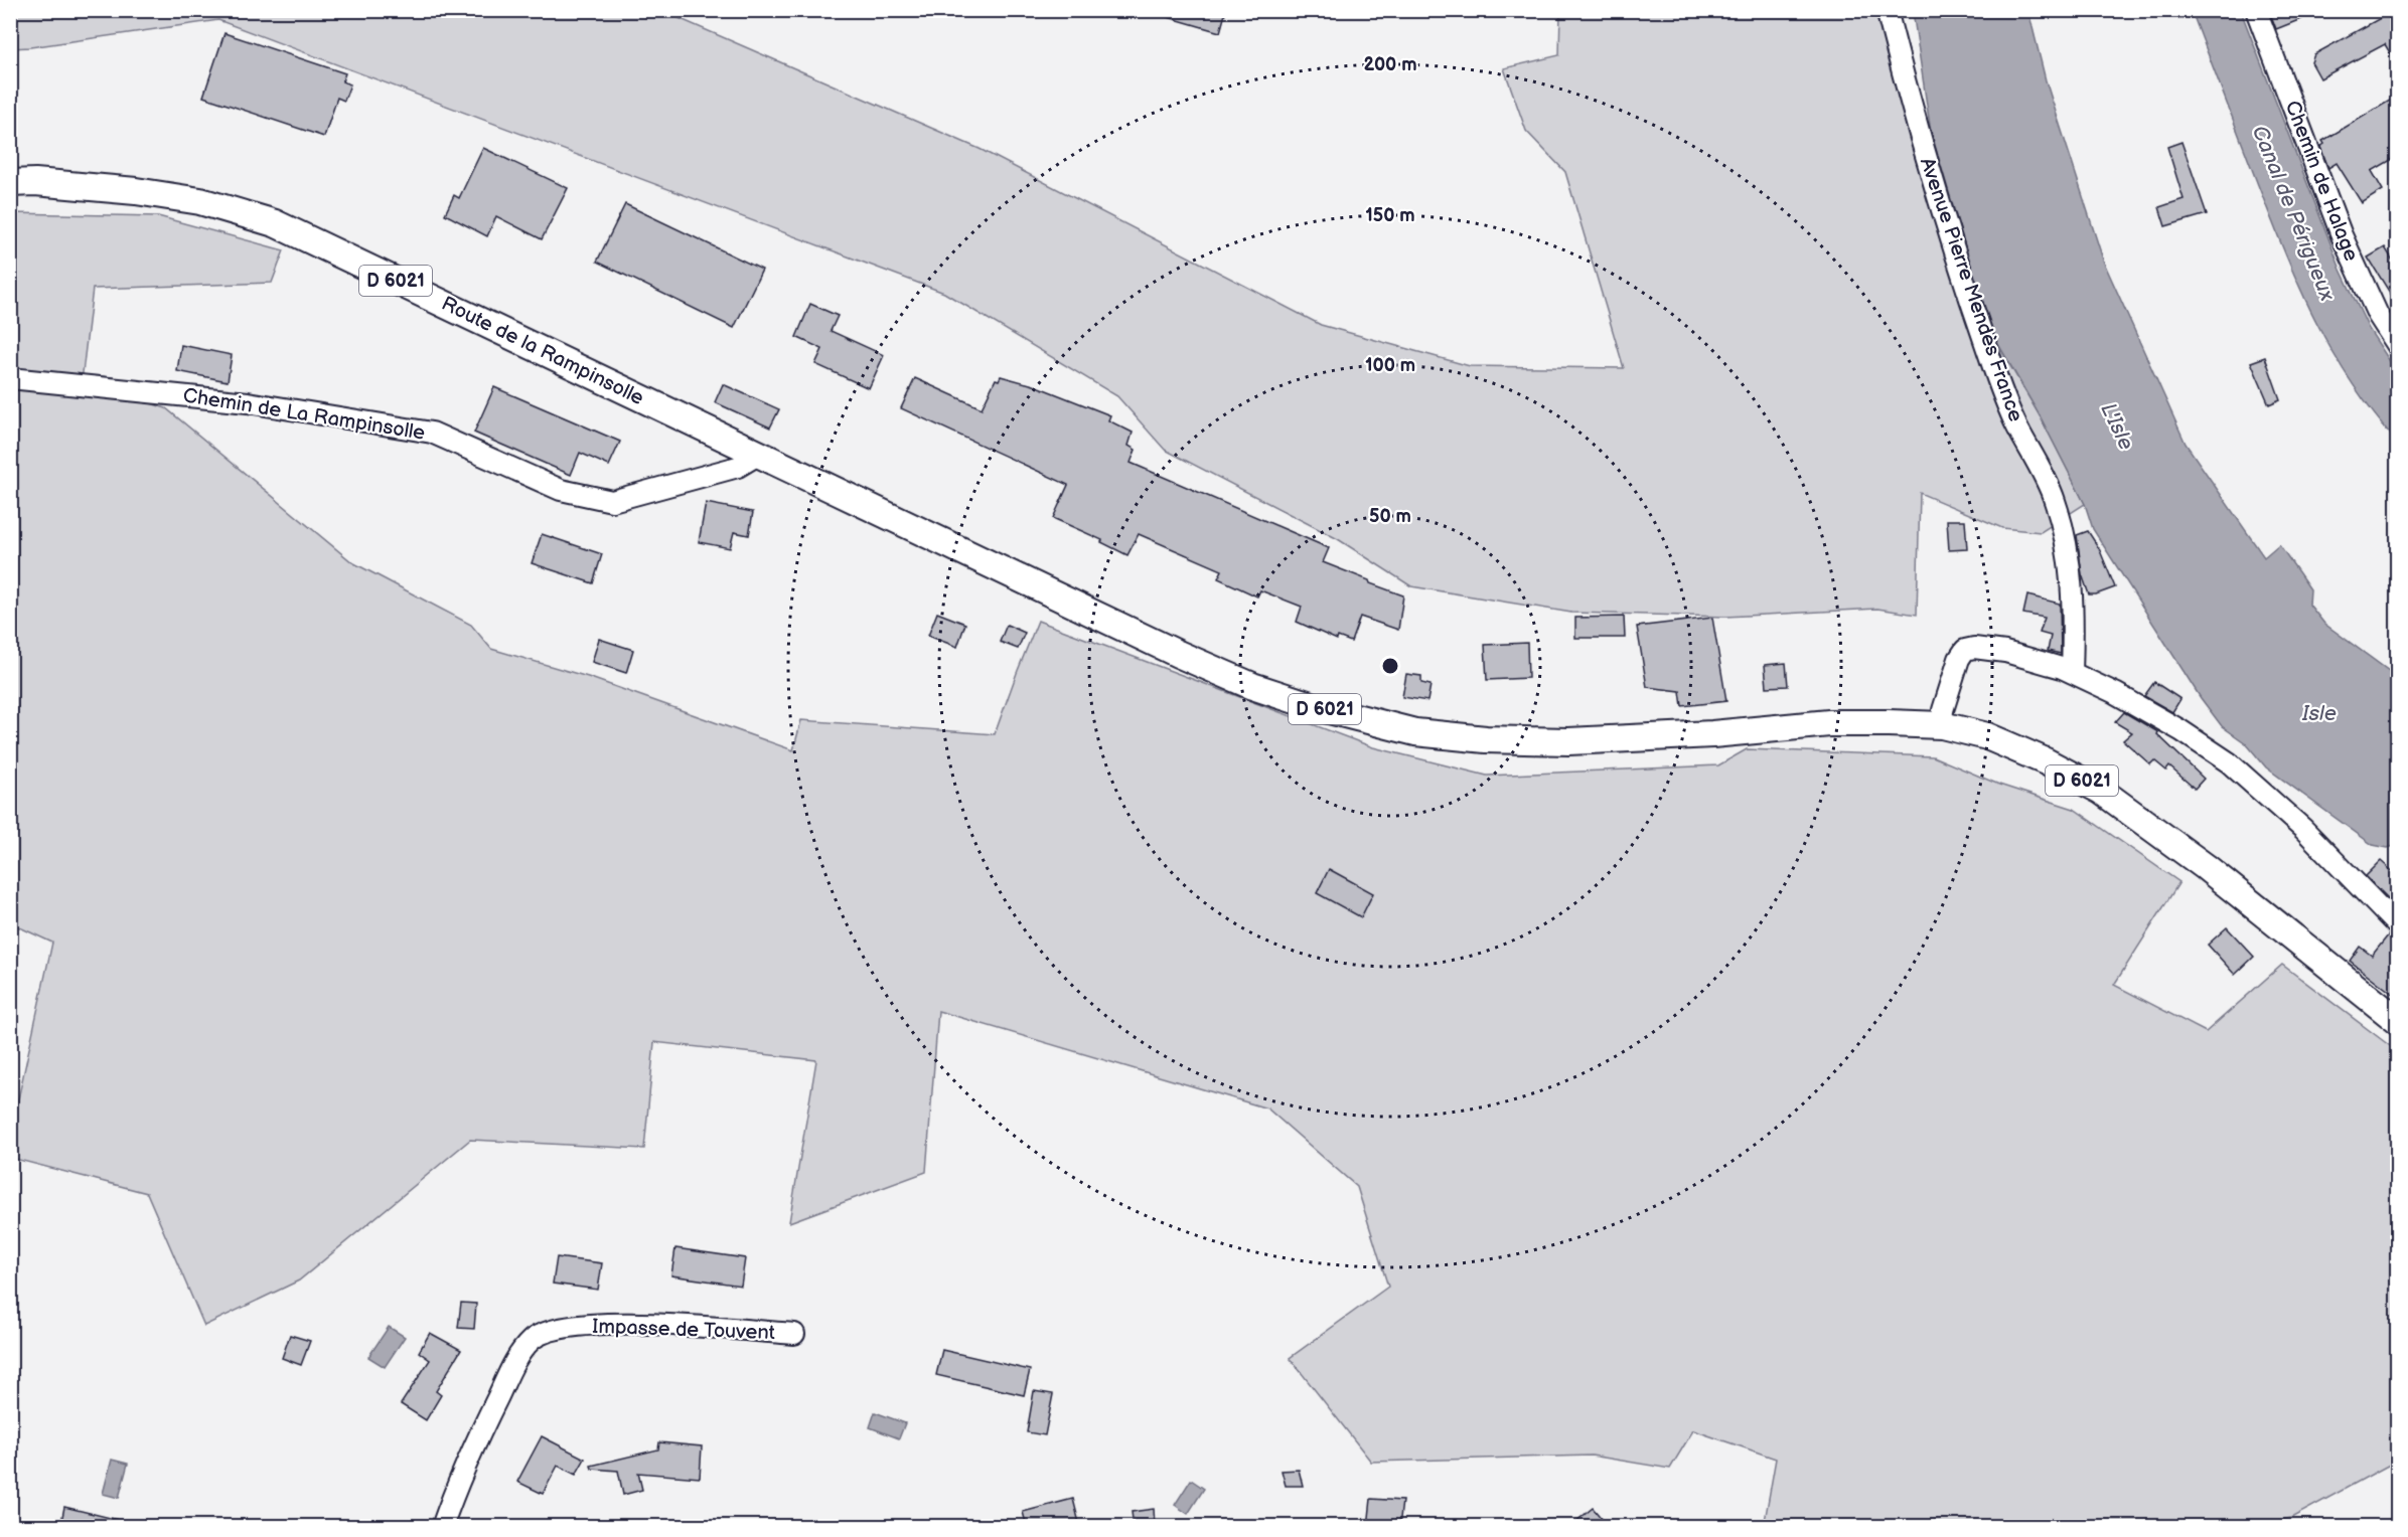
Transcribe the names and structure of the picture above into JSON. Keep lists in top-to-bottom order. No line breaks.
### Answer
{"streets":{"main road":["D 6021","Route de la Rampinsolle"],"street":["Chemin de Halage","Avenue Pierre Mendès France","Chemin de La Rampinsolle","Impasse de Touvent"]},"crossings":[["D 6021","Route de la Rampinsolle"],["D 6021","Chemin de La Rampinsolle"],["Route de la Rampinsolle","Chemin de La Rampinsolle"]],"water":["Canal de Périgueux","L'Isle","Isle"],"rings":["200 m","150 m","100 m","50 m"]}
